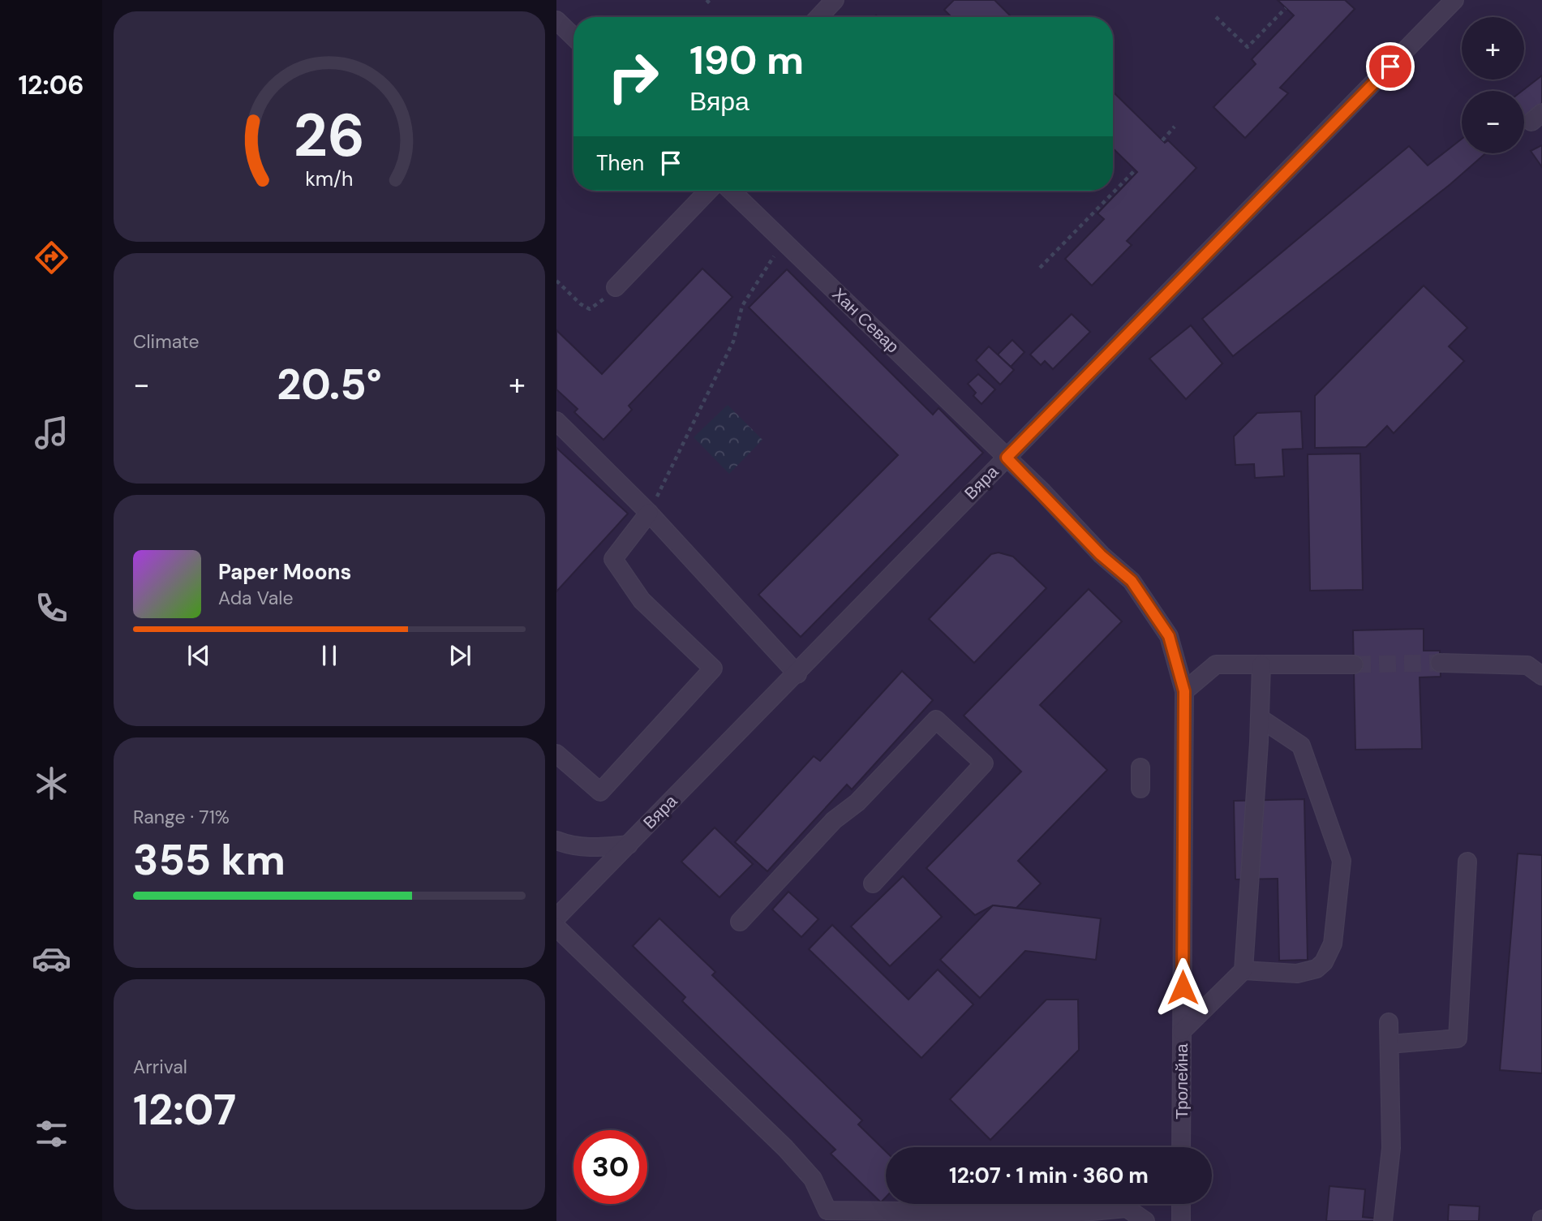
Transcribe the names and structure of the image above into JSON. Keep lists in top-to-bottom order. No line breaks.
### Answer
{"streets":{"street":["Хан Севар","Вяра","Тролейна"]},"crossings":[["Хан Севар","Вяра"],["Хан Севар","Тролейна"],["Вяра","Тролейна"]],"page":{"tabs":"12:06","map_buttons":["+","−"],"turn":["190 m","Вяра"],"then":"Then","tile":["Climate",["Range · 71%","355 km"],["Arrival","12:07"]],"heat":["−","20.5°","+"],"song":["Paper Moons","Ada Vale"],"limit":"30","trip":"12:07 · 1 min · 360 m","gauge":["26","km/h"]}}
